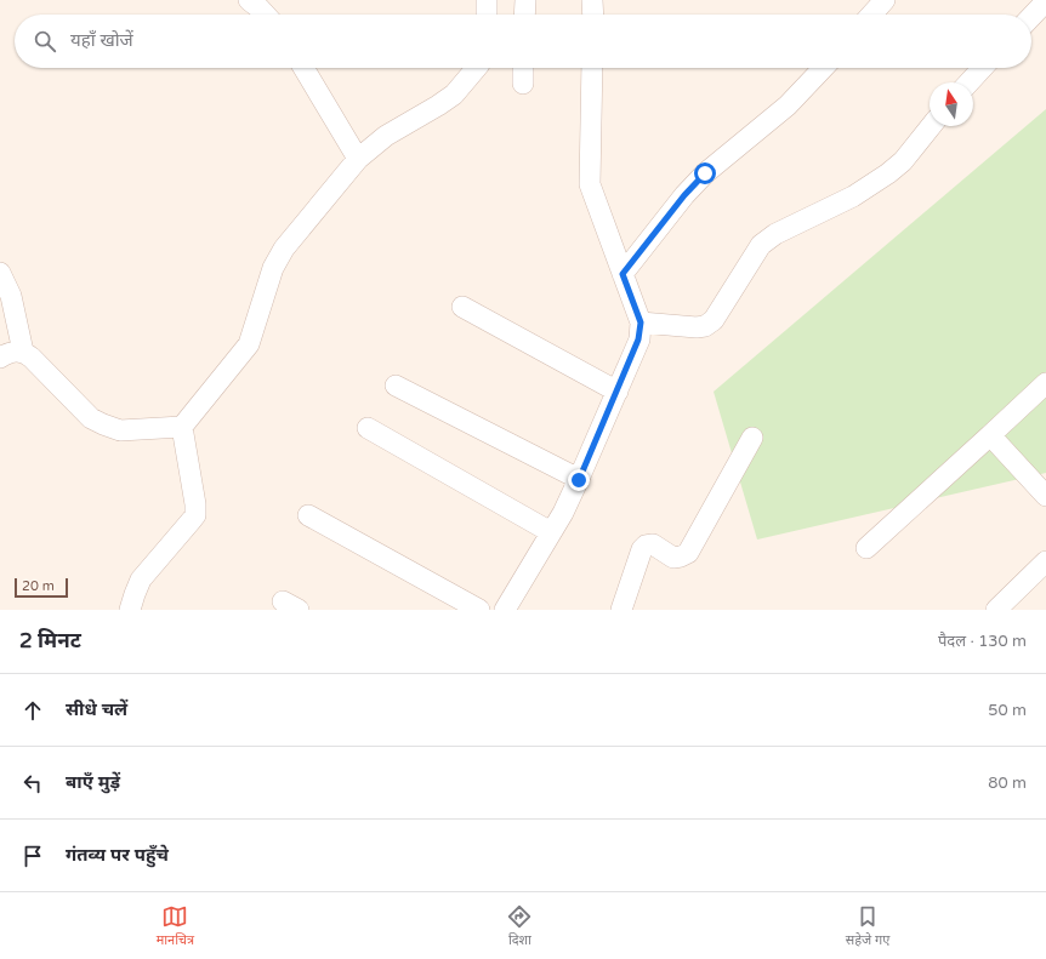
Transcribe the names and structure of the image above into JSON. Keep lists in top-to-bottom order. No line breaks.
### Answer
{"scale_bar":"20 m","north":"top","page":{"search":"यहाँ खोजें","scale":"20 m","heading":["2 मिनट","पैदल · 130 m"],"list":[["सीधे चलें","50 m"],["बाएँ मुड़ें","80 m"],"गंतव्य पर पहुँचे"],"nav":["मानचित्र","दिशा","सहेजे गए"]}}
